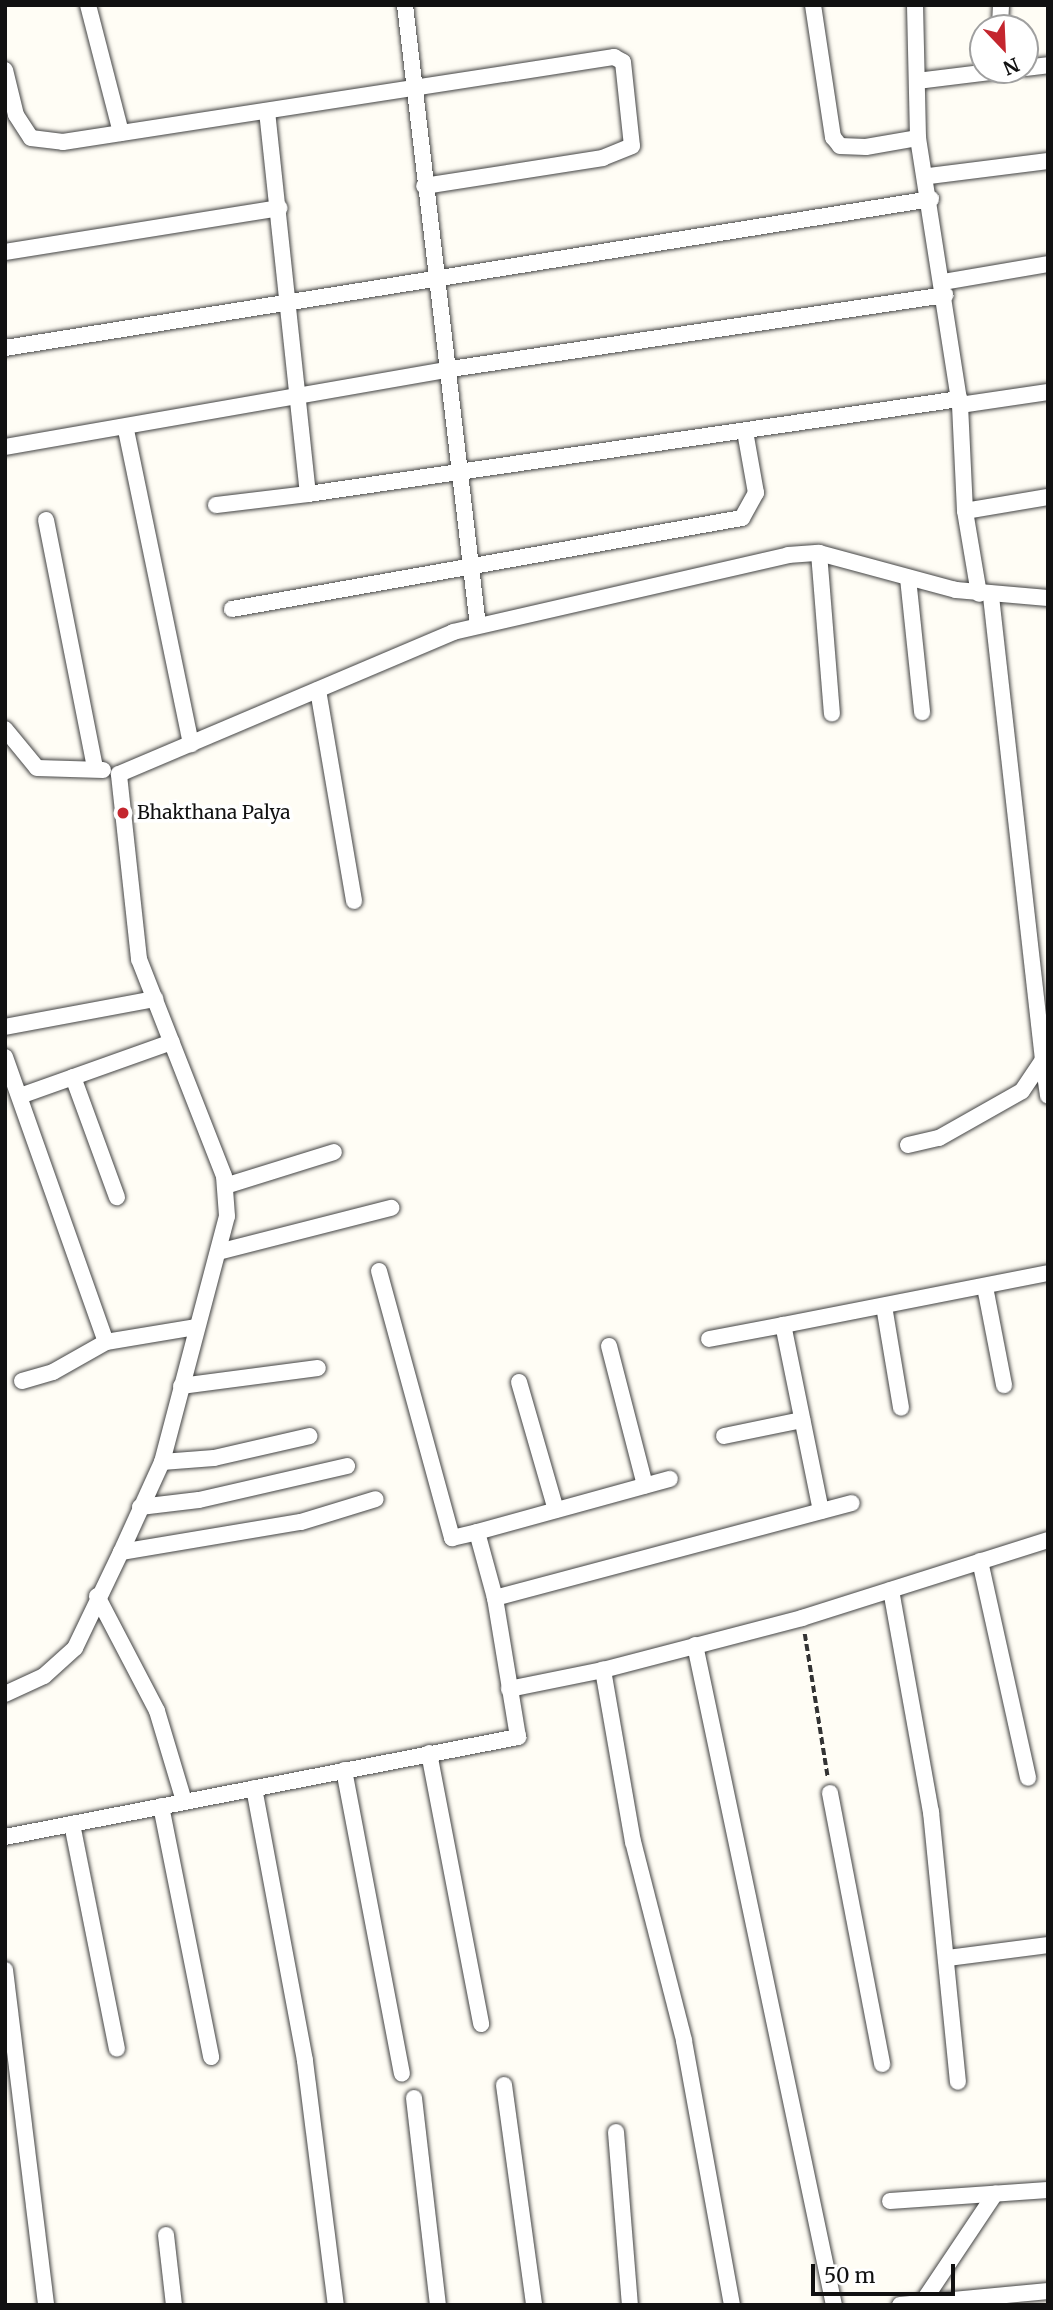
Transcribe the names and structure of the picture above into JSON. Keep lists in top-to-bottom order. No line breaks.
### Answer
{"places":["Bhakthana Palya"],"scale_bar":"50 m","north":"bottom right"}
